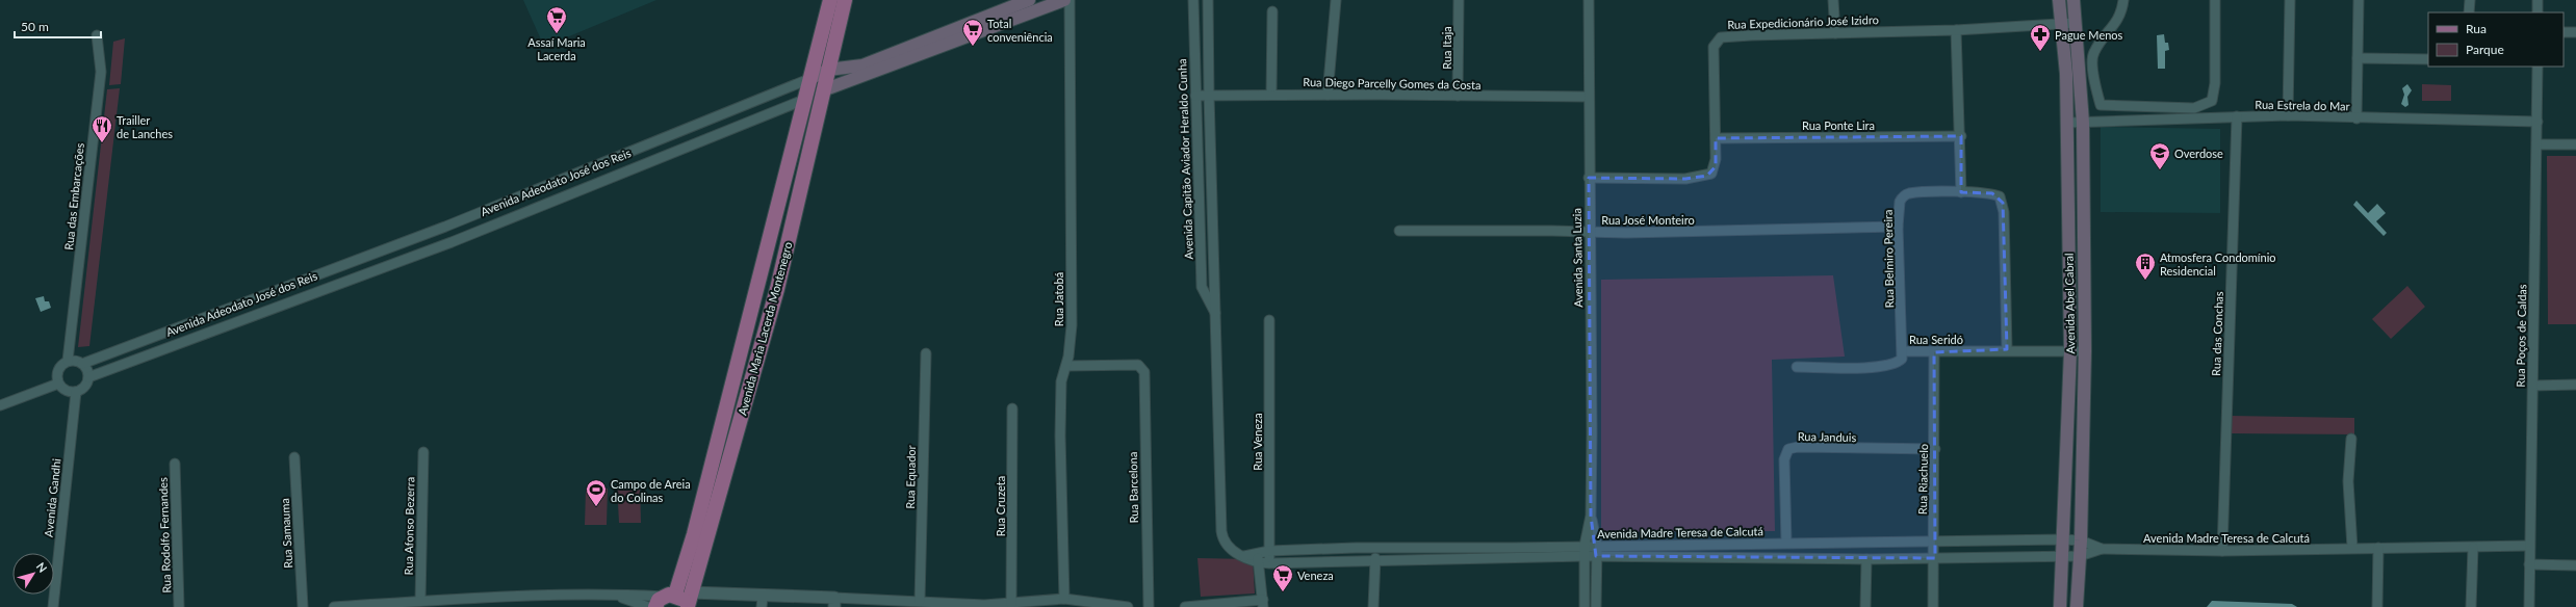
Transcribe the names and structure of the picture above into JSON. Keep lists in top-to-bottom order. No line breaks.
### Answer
{"streets":{"main road":["Avenida Adeodato José dos Reis","Avenida Abel Cabral","Avenida Maria Lacerda Montenegro"],"street":["Rua Expedicionário José Izidro","Rua Itaja","Rua Diego Parcelly Gomes da Costa","Rua Estrela do Mar","Rua Ponte Lira","Avenida Capitão Aviador Heraldo Cunha","Rua das Embarcações","Rua José Monteiro","Avenida Santa Luzia","Rua Belmiro Pereira","Rua Jatobá","Rua das Conchas","Rua Poços de Caldas","Rua Seridó","Rua Janduis","Rua Veneza","Rua Equador","Rua Riachuelo","Rua Barcelona","Avenida Gandhi","Rua Cruzeta","Rua Afonso Bezerra","Avenida Madre Teresa de Calcutá","Rua Samauma","Rua Rodolfo Fernandes"]},"crossings":[["Rua Expedicionário José Izidro","Rua Ponte Lira"],["Rua Expedicionário José Izidro","Avenida Santa Luzia"],["Rua Expedicionário José Izidro","Avenida Abel Cabral"],["Rua Itaja","Rua Diego Parcelly Gomes da Costa"],["Rua Diego Parcelly Gomes da Costa","Avenida Capitão Aviador Heraldo Cunha"],["Rua Diego Parcelly Gomes da Costa","Avenida Santa Luzia"],["Rua Estrela do Mar","Avenida Abel Cabral"],["Rua Estrela do Mar","Rua das Conchas"],["Rua Estrela do Mar","Rua Poços de Caldas"],["Avenida Capitão Aviador Heraldo Cunha","Avenida Madre Teresa de Calcutá"],["Avenida Adeodato José dos Reis","Rua das Embarcações"],["Avenida Adeodato José dos Reis","Avenida Maria Lacerda Montenegro"],["Avenida Adeodato José dos Reis","Avenida Gandhi"],["Rua das Embarcações","Avenida Gandhi"],["Rua José Monteiro","Avenida Santa Luzia"],["Rua José Monteiro","Rua Belmiro Pereira"],["Avenida Santa Luzia","Avenida Madre Teresa de Calcutá"],["Rua Belmiro Pereira","Rua Seridó"],["Rua Jatobá","Rua Barcelona"],["Avenida Abel Cabral","Rua Seridó"],["Avenida Abel Cabral","Avenida Madre Teresa de Calcutá"],["Rua das Conchas","Avenida Madre Teresa de Calcutá"],["Rua Poços de Caldas","Avenida Madre Teresa de Calcutá"],["Rua Seridó","Rua Riachuelo"],["Rua Janduis","Rua Riachuelo"],["Rua Janduis","Avenida Madre Teresa de Calcutá"],["Rua Veneza","Avenida Madre Teresa de Calcutá"],["Rua Riachuelo","Avenida Madre Teresa de Calcutá"]],"places":{"supermarket":["Assaí Maria Lacerda","Total conveniência","Veneza"],"pharmacy":["Pague Menos"],"restaurant":["Trailler de Lanches"],"school or university":["Overdose"],"building":["Atmosfera Condomínio Residencial"],"sports":["Campo de Areia do Colinas"]},"legend":["Rua","Parque"],"scale_bar":"50 m","north":"top right"}
